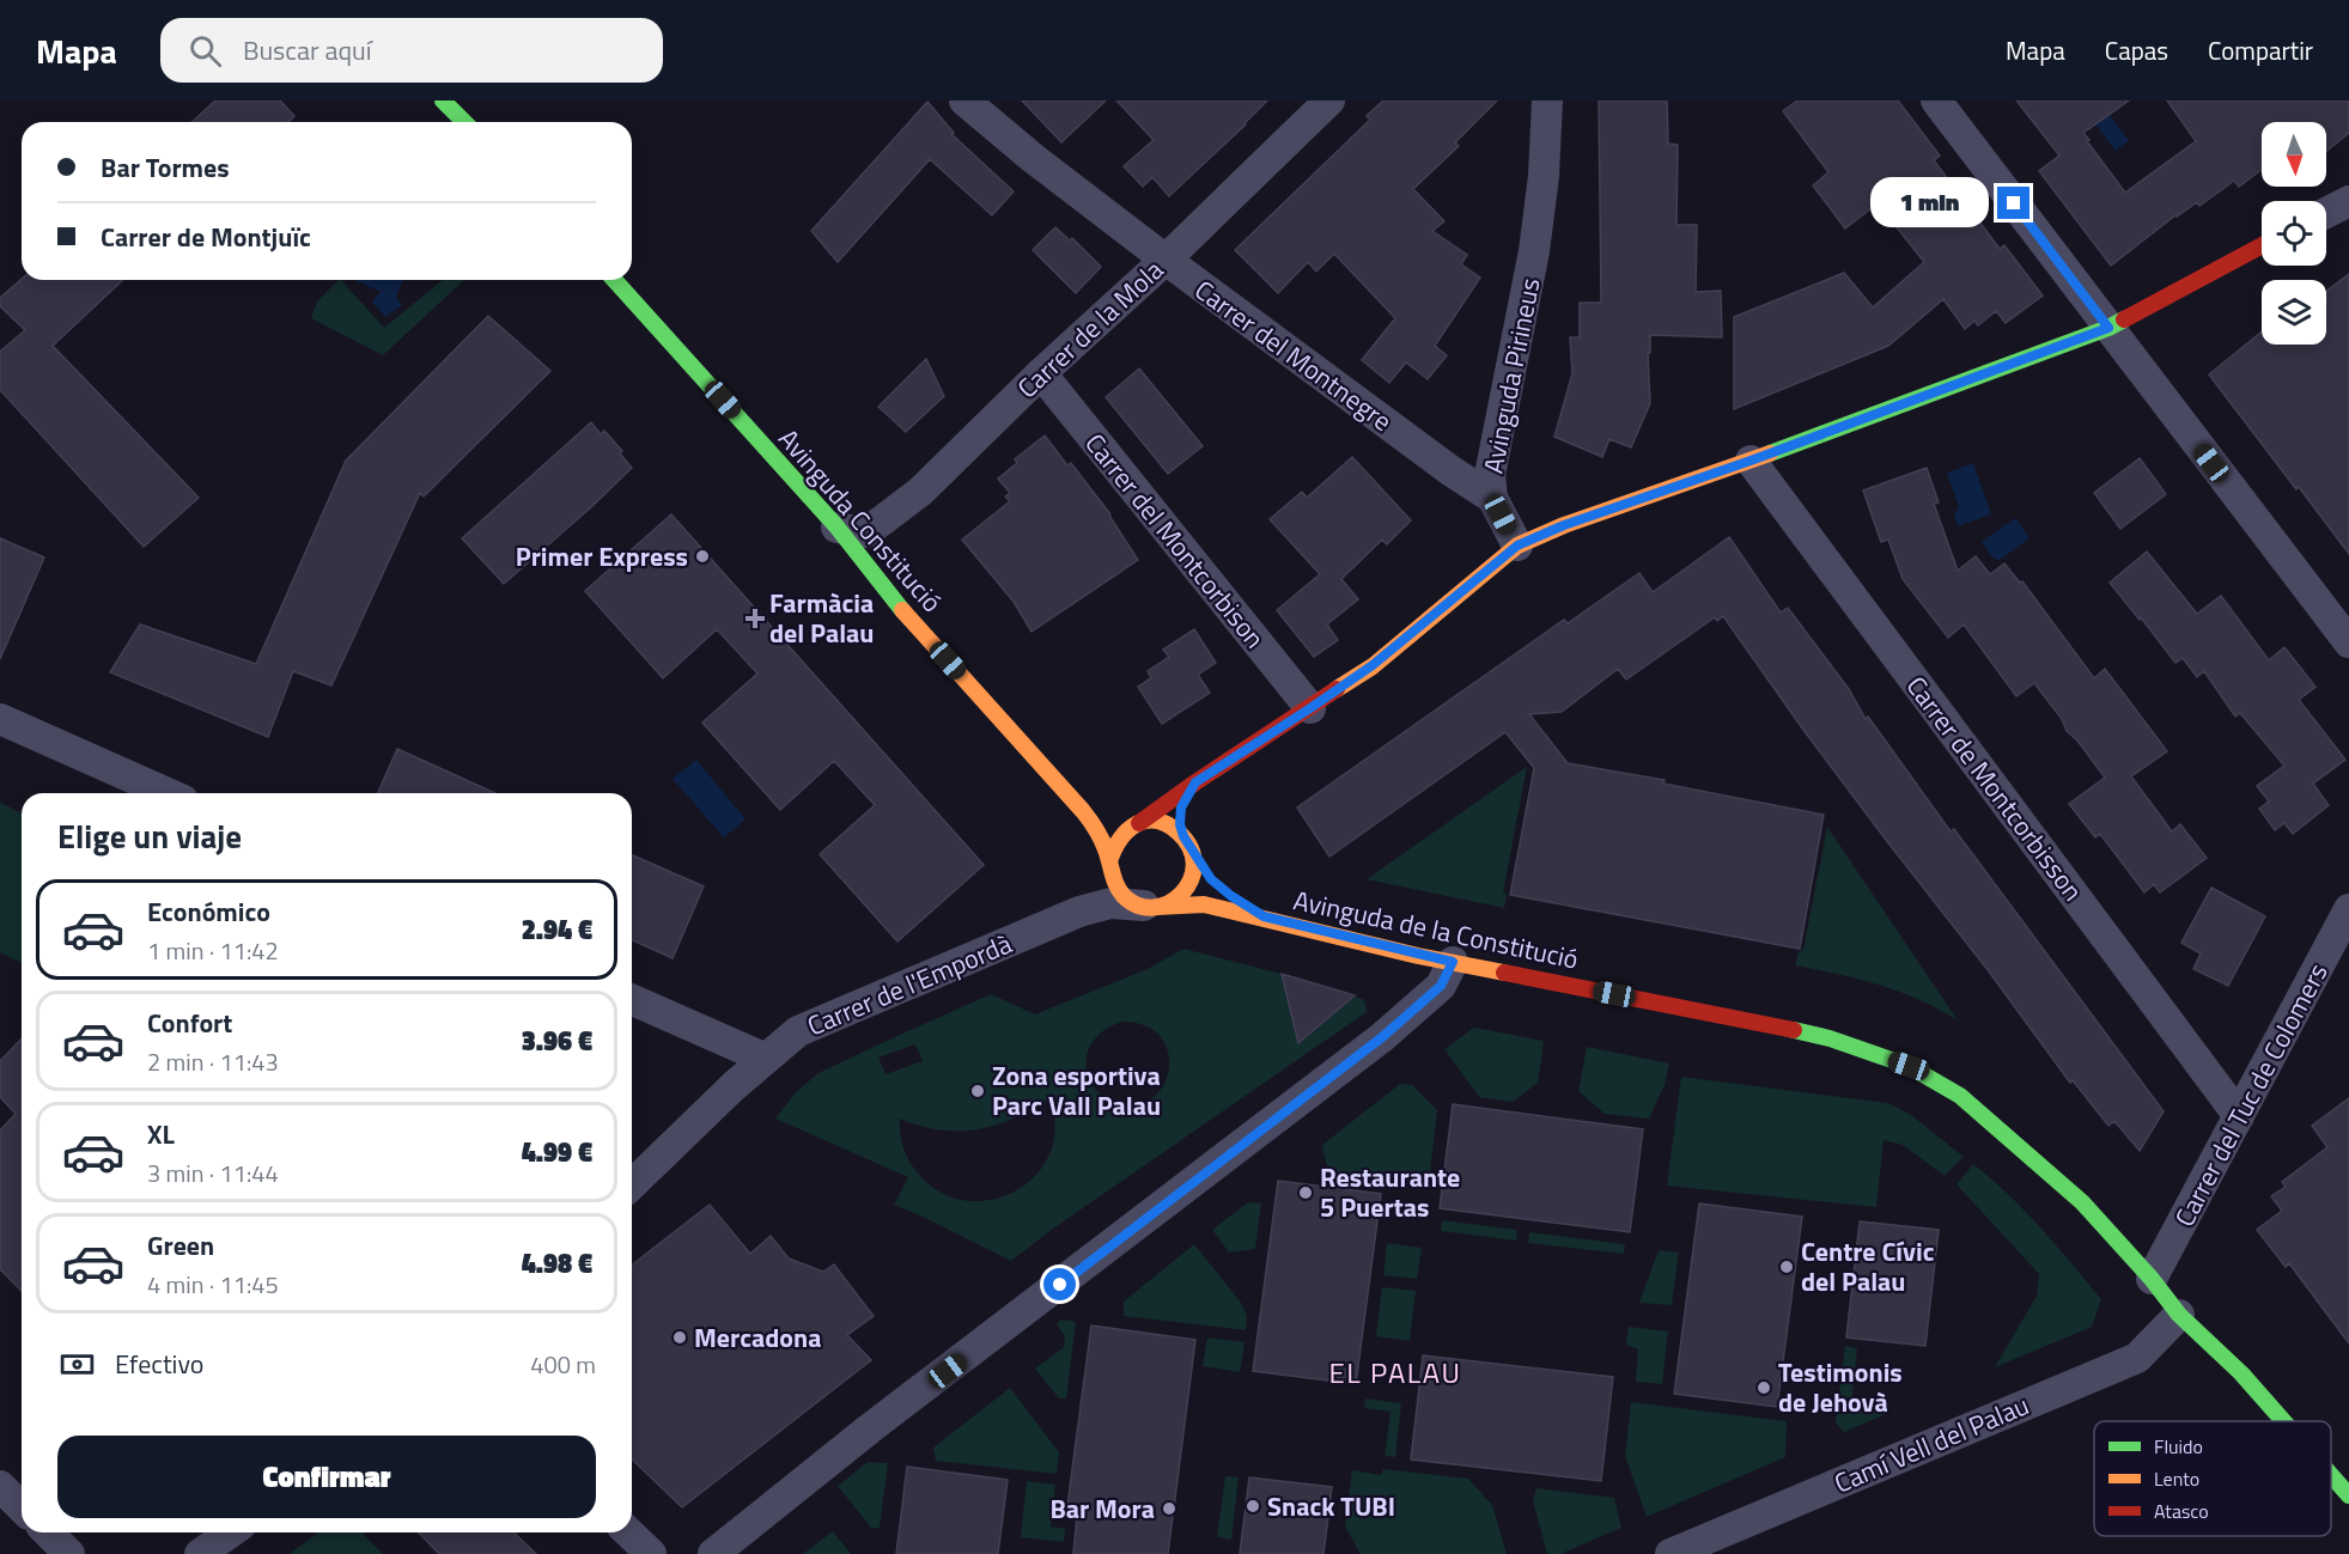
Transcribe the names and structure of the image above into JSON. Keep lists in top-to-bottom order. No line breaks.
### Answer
{"streets":{"street":["Carrer de la Mola","Carrer del Montnegre","Avinguda Pirineus","Avinguda Constitució","Carrer del Montcorbison","Carrer de Montcorbisson","Avinguda de la Constitució","Carrer de l'Empordà","Carrer del Tuc de Colomers","Camí Vell del Palau"]},"crossings":[["Carrer de la Mola","Carrer del Montnegre"],["Carrer de la Mola","Avinguda Constitució"],["Carrer de la Mola","Carrer del Montcorbison"],["Carrer del Montnegre","Avinguda Pirineus"],["Avinguda Constitució","Carrer de l'Empordà"],["Carrer de Montcorbisson","Carrer del Tuc de Colomers"],["Avinguda de la Constitució","Carrer del Tuc de Colomers"]],"districts":["EL PALAU"],"places":{"other":["Primer Express","Zona esportiva Parc Vall Palau","Restaurante 5 Puertas","Centre Cívic del Palau","Mercadona","Testimonis de Jehovà","Snack TUBI","Bar Mora"],"health":["Farmàcia del Palau"]},"legend":["Fluido","Lento","Atasco"],"north":"bottom","page":{"header":"Mapa","search":"Buscar aquí","nav":["Mapa","Capas","Compartir"],"banner":["Bar Tormes","Carrer de Montjuïc"],"bubble":"1 min","heading":"Elige un viaje","list":[{"name":"Económico","note":"1 min · 11:42","value":"2.94 €"},{"name":"Confort","note":"2 min · 11:43","value":"3.96 €"},{"name":"XL","note":"3 min · 11:44","value":"4.99 €"},{"name":"Green","note":"4 min · 11:45","value":"4.98 €"}],"pay":["Efectivo","400 m"],"buttons":"Confirmar"}}
